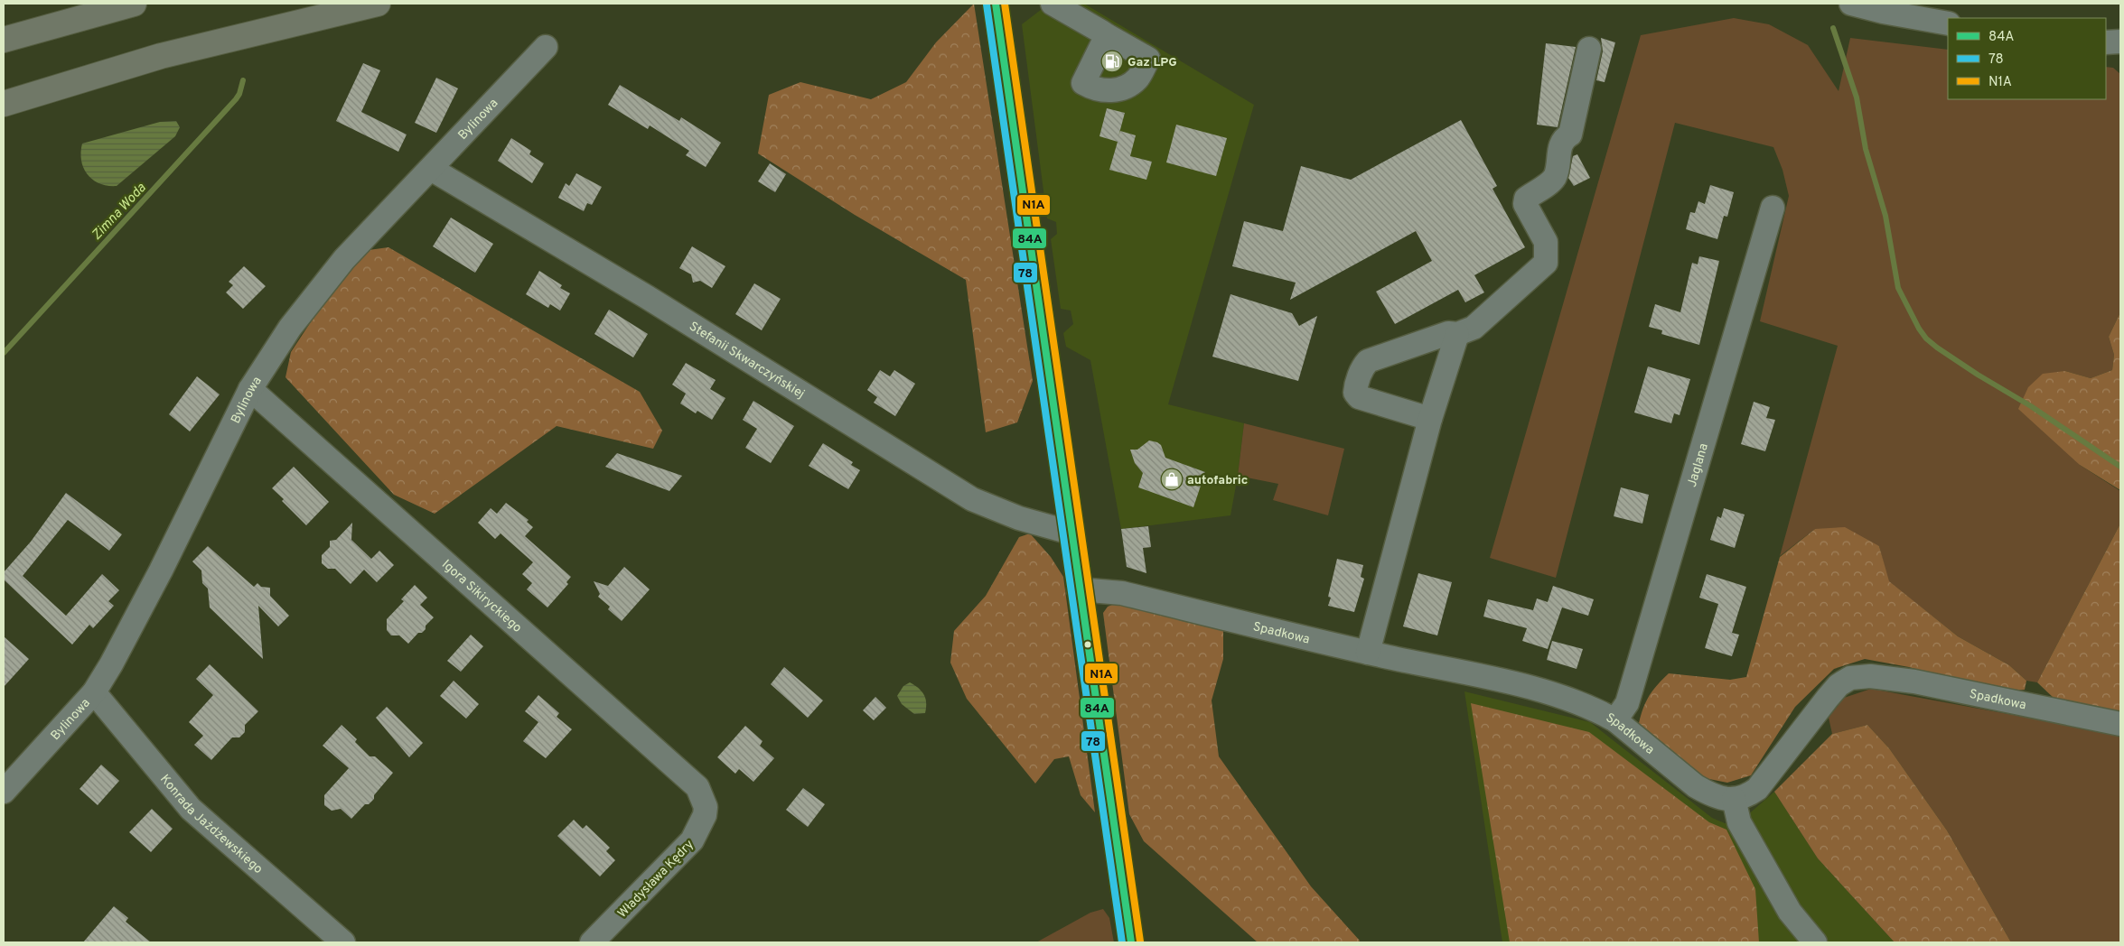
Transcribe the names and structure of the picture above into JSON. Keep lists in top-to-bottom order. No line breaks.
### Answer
{"streets":{"street":["Bylinowa","Stefanii Skwarczyńskiej","Jaglana","Igora Sikiryckiego","Spadkowa","Konrada Jażdżewskiego","Władysława Kędry"]},"crossings":[["Bylinowa","Stefanii Skwarczyńskiej"],["Bylinowa","Igora Sikiryckiego"],["Bylinowa","Konrada Jażdżewskiego"],["Jaglana","Spadkowa"],["Igora Sikiryckiego","Władysława Kędry"]],"water":["Zimna Woda"],"places":{"fuel station":["Gaz LPG"],"shop":["autofabric"]},"lines":["transit line 84A","transit line N1A","transit line 78"],"legend":["84A","78","N1A"]}
